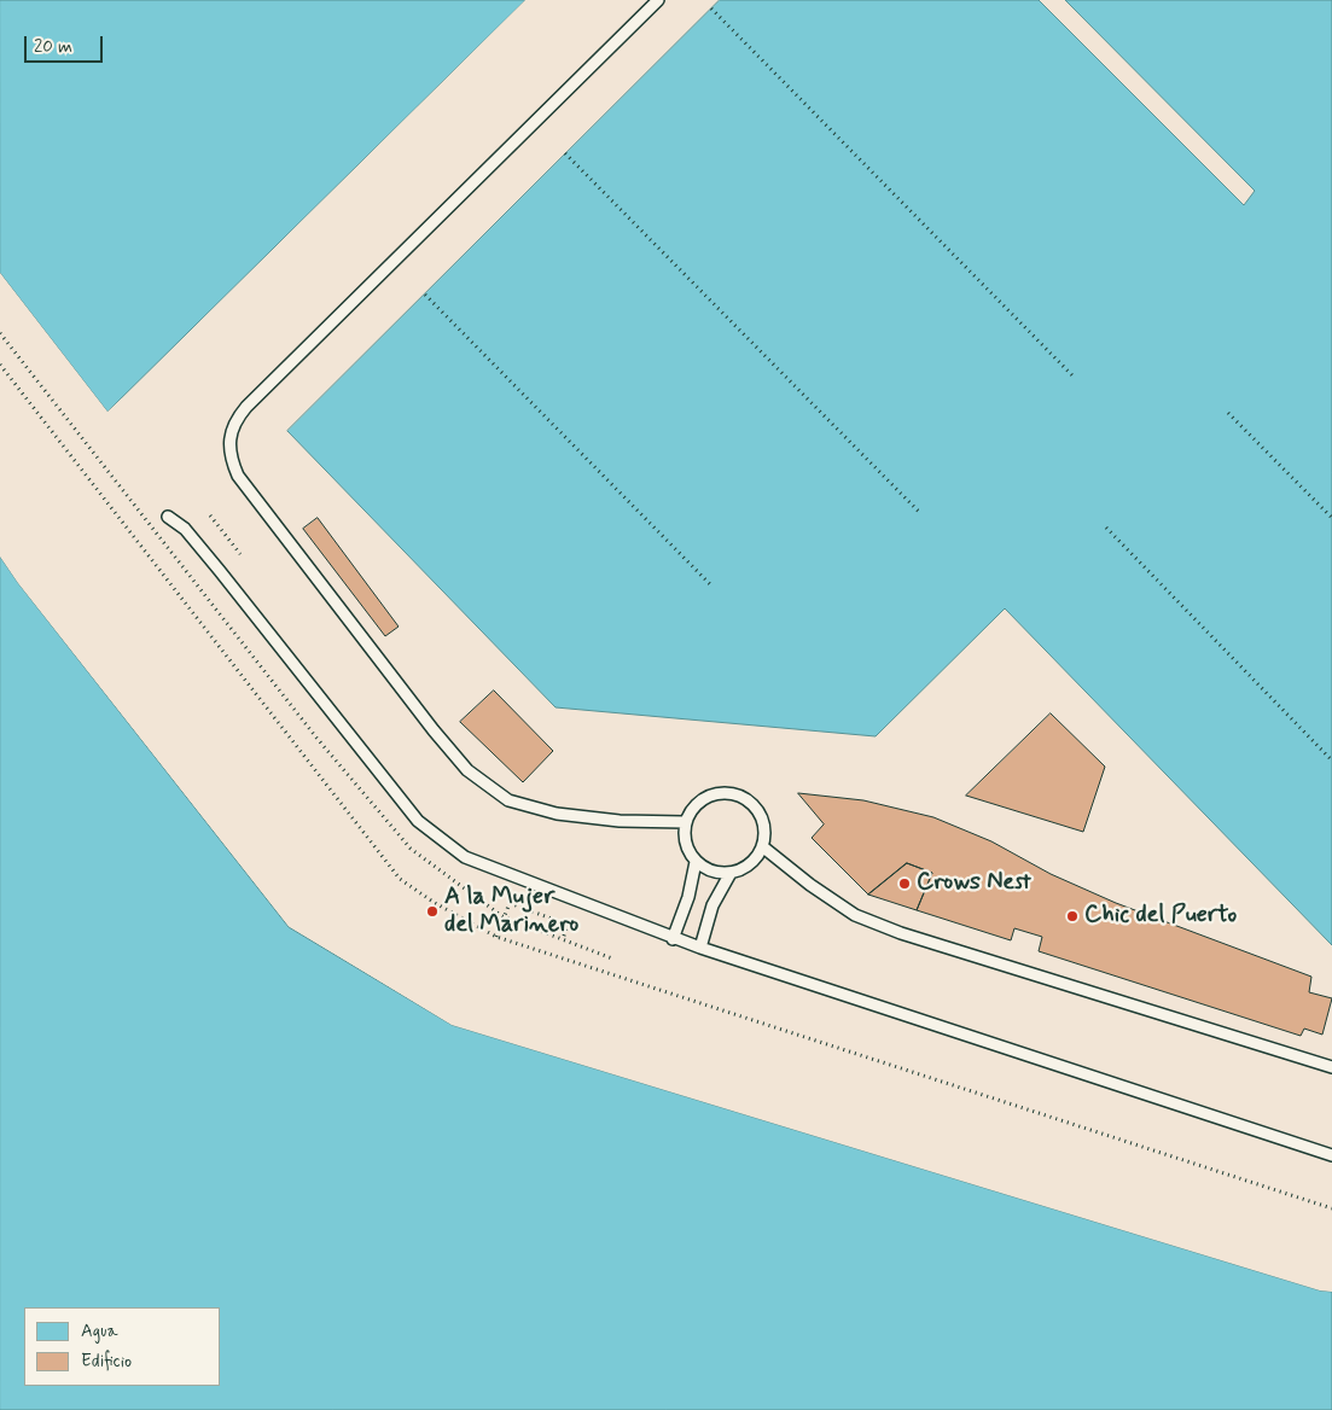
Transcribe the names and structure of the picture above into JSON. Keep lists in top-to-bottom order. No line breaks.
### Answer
{"places":["Crows Nest","A la Mujer del Marinero","Chic del Puerto"],"legend":["Agua","Edificio"],"scale_bar":"20 m"}
